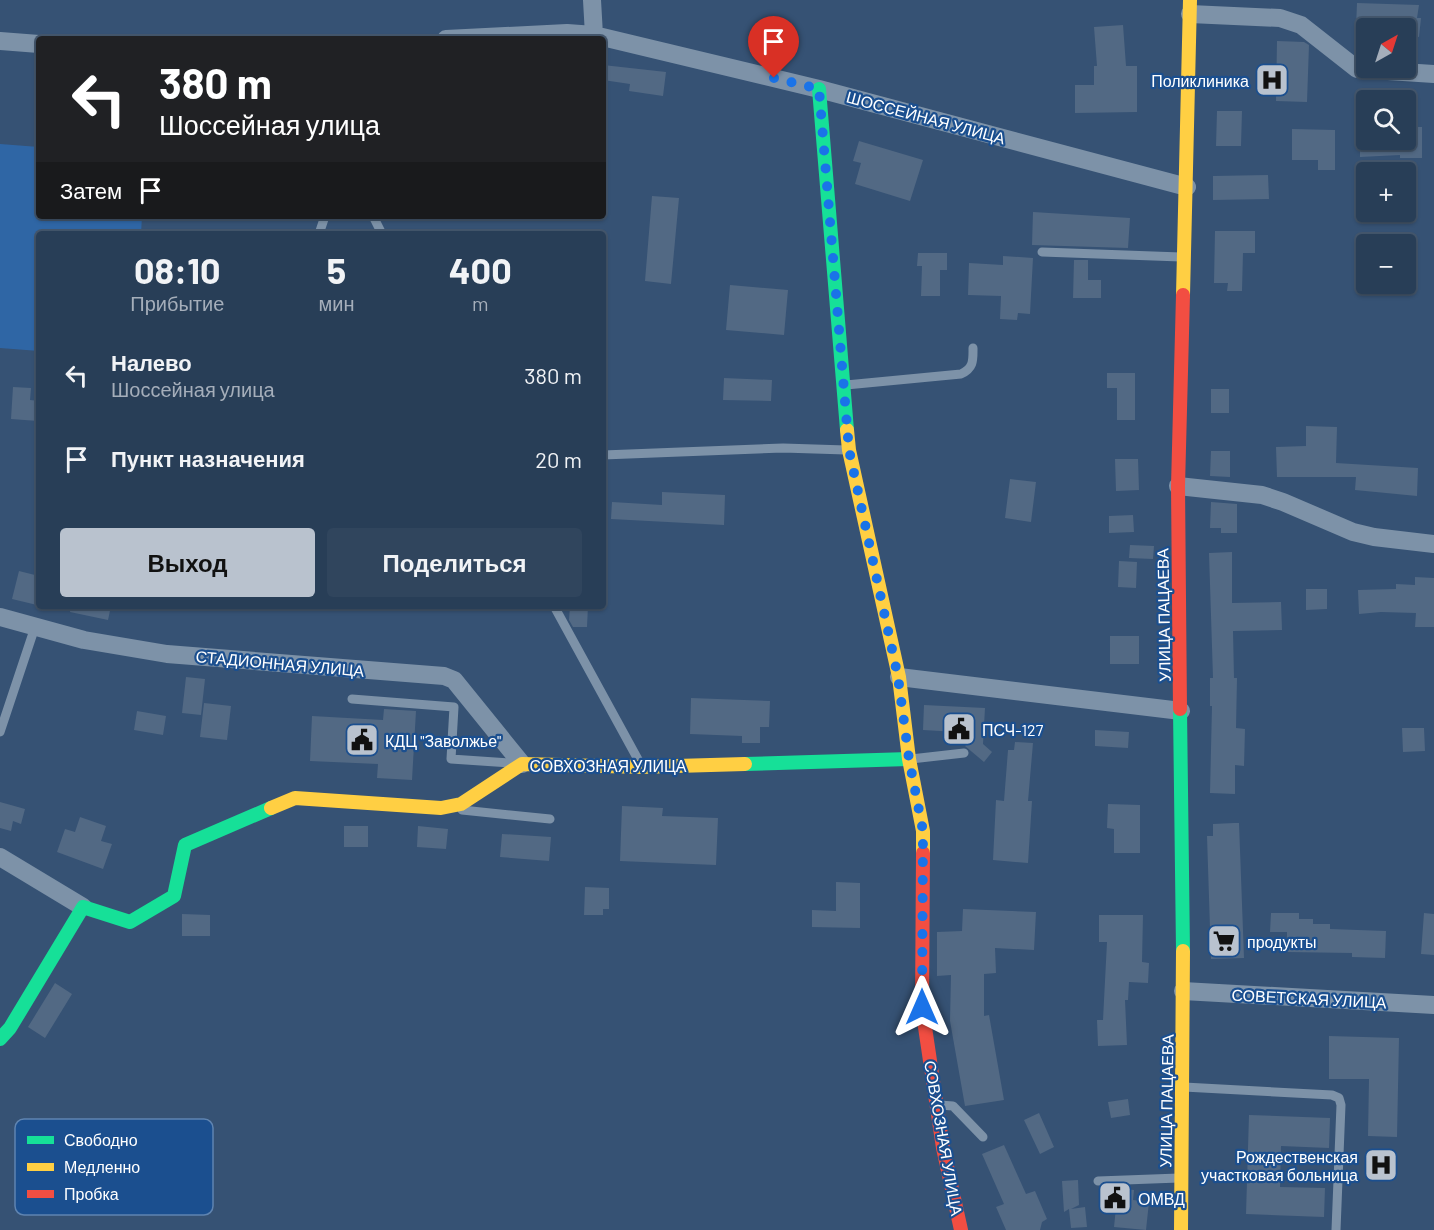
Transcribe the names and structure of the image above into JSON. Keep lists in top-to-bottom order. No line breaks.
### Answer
{"streets":{"street":["ШОССЕЙНАЯ УЛИЦА","УЛИЦА ПАЦАЕВА","СТАДИОННАЯ УЛИЦА","СОВХОЗНАЯ УЛИЦА","СОВЕТСКАЯ УЛИЦА"]},"crossings":[["ШОССЕЙНАЯ УЛИЦА","УЛИЦА ПАЦАЕВА"],["ШОССЕЙНАЯ УЛИЦА","СОВХОЗНАЯ УЛИЦА"],["УЛИЦА ПАЦАЕВА","СОВЕТСКАЯ УЛИЦА"],["СТАДИОННАЯ УЛИЦА","СОВХОЗНАЯ УЛИЦА"]],"places":{"hospital":["Поликлиника","Рождественская участковая больница"],"public building":["ПСЧ-127","КДЦ \"Заволжье\"","ОМВД"],"supermarket":["продукты"]},"legend":["Свободно","Медленно","Пробка"],"north":"top right","page":{"map_buttons":["+","−"],"turn":["380 m","Шоссейная улица"],"then":"Затем","eta":["08:10","Прибытие","5","мин","400","m"],"list":[{"name":"Налево","note":"Шоссейная улица","value":"380 m"},{"name":"Пункт назначения","value":"20 m"}],"buttons":["Выход","Поделиться"]}}
